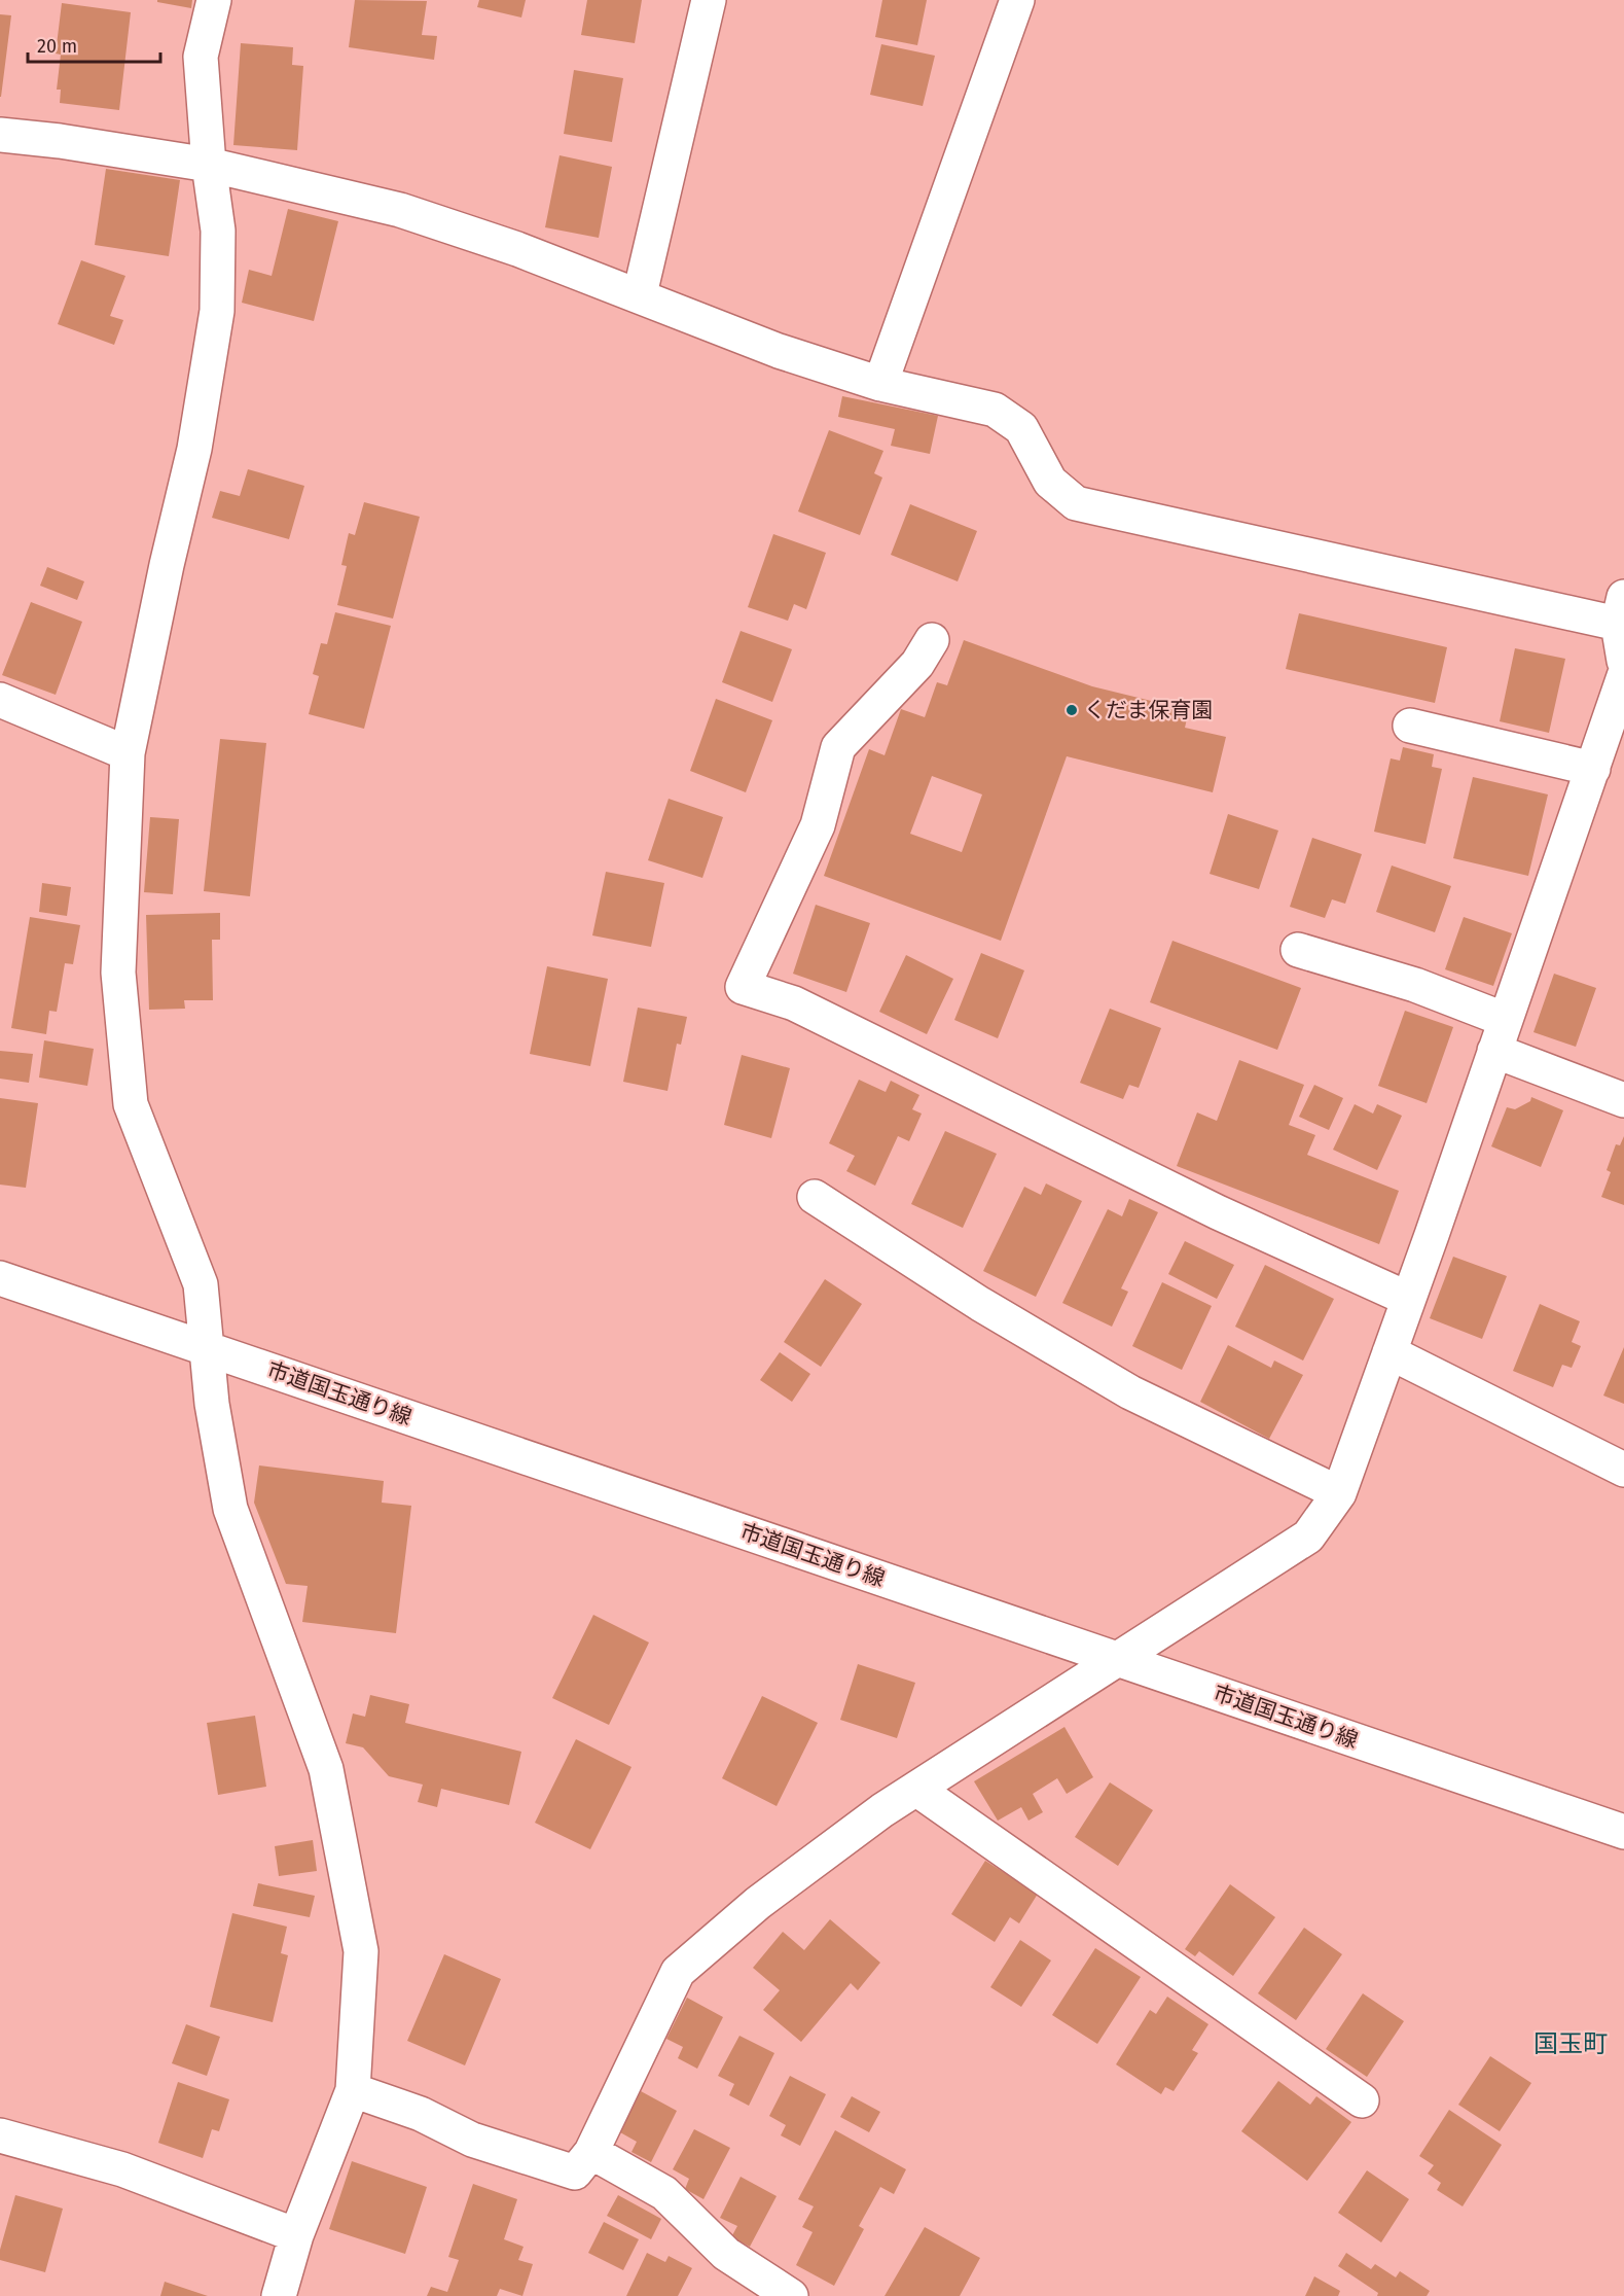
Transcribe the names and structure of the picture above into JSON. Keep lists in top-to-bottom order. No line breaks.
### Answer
{"streets":{"street":["市道国玉通り線"]},"districts":["国玉町"],"places":["くだま保育園"],"scale_bar":"20 m"}
